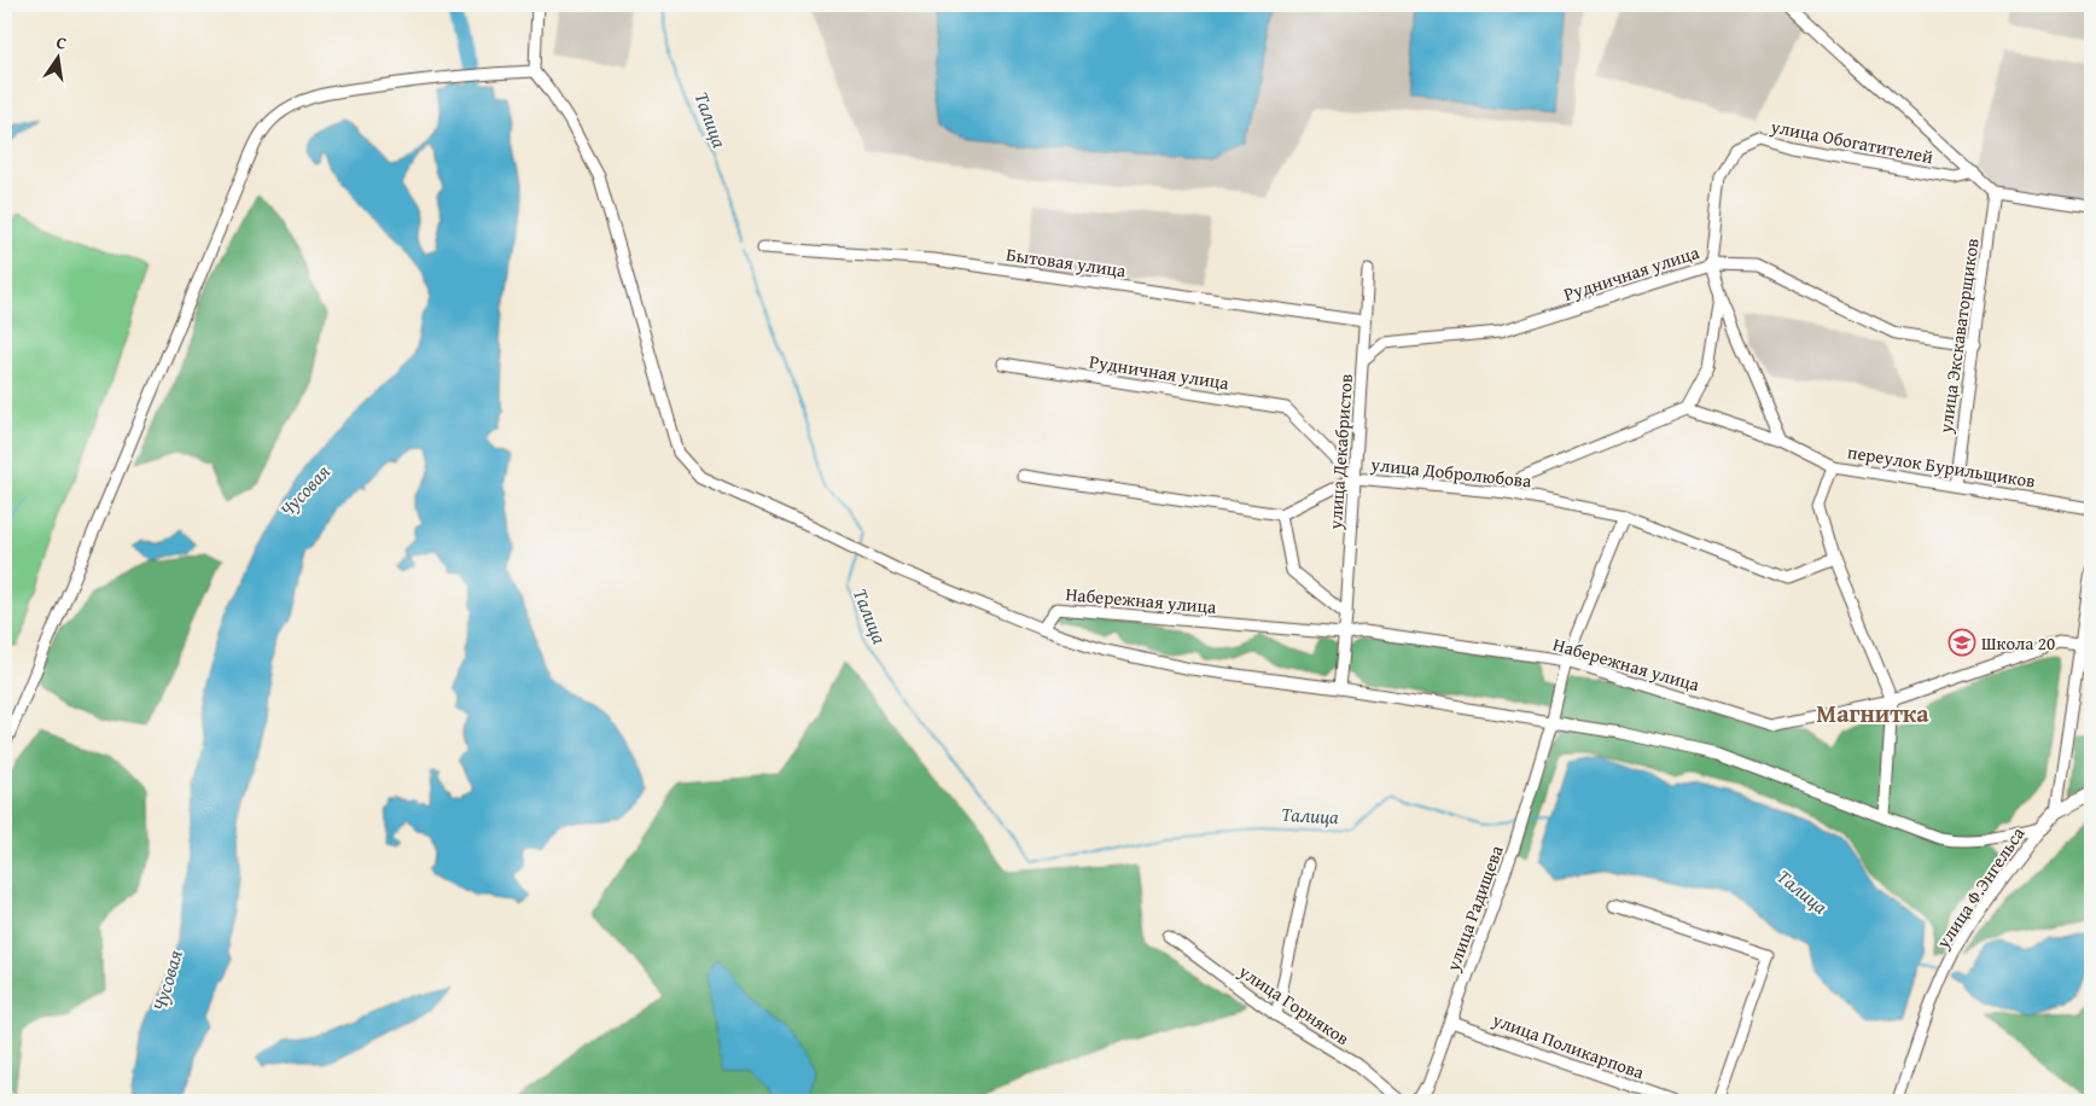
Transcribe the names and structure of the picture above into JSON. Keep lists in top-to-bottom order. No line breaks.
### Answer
{"streets":{"street":["улица Обогатителей","Бытовая улица","Рудничная улица","улица Экскаваторщиков","улица Декабристов","переулок Бурильщиков","улица Добролюбова","Набережная улица","улица Ф.Энгельса","улица Радищева","улица Горняков","улица Поликарпова"]},"crossings":[["улица Обогатителей","Рудничная улица"],["Бытовая улица","улица Декабристов"],["Рудничная улица","улица Экскаваторщиков"],["Рудничная улица","улица Декабристов"],["Рудничная улица","улица Добролюбова"],["улица Экскаваторщиков","переулок Бурильщиков"],["улица Декабристов","улица Добролюбова"],["улица Декабристов","Набережная улица"],["улица Добролюбова","улица Радищева"],["Набережная улица","улица Радищева"],["улица Радищева","улица Поликарпова"]],"districts":["Магнитка"],"water":["Талица","Чусовая"],"places":{"school or university":["Школа 20"]},"north":"top"}
